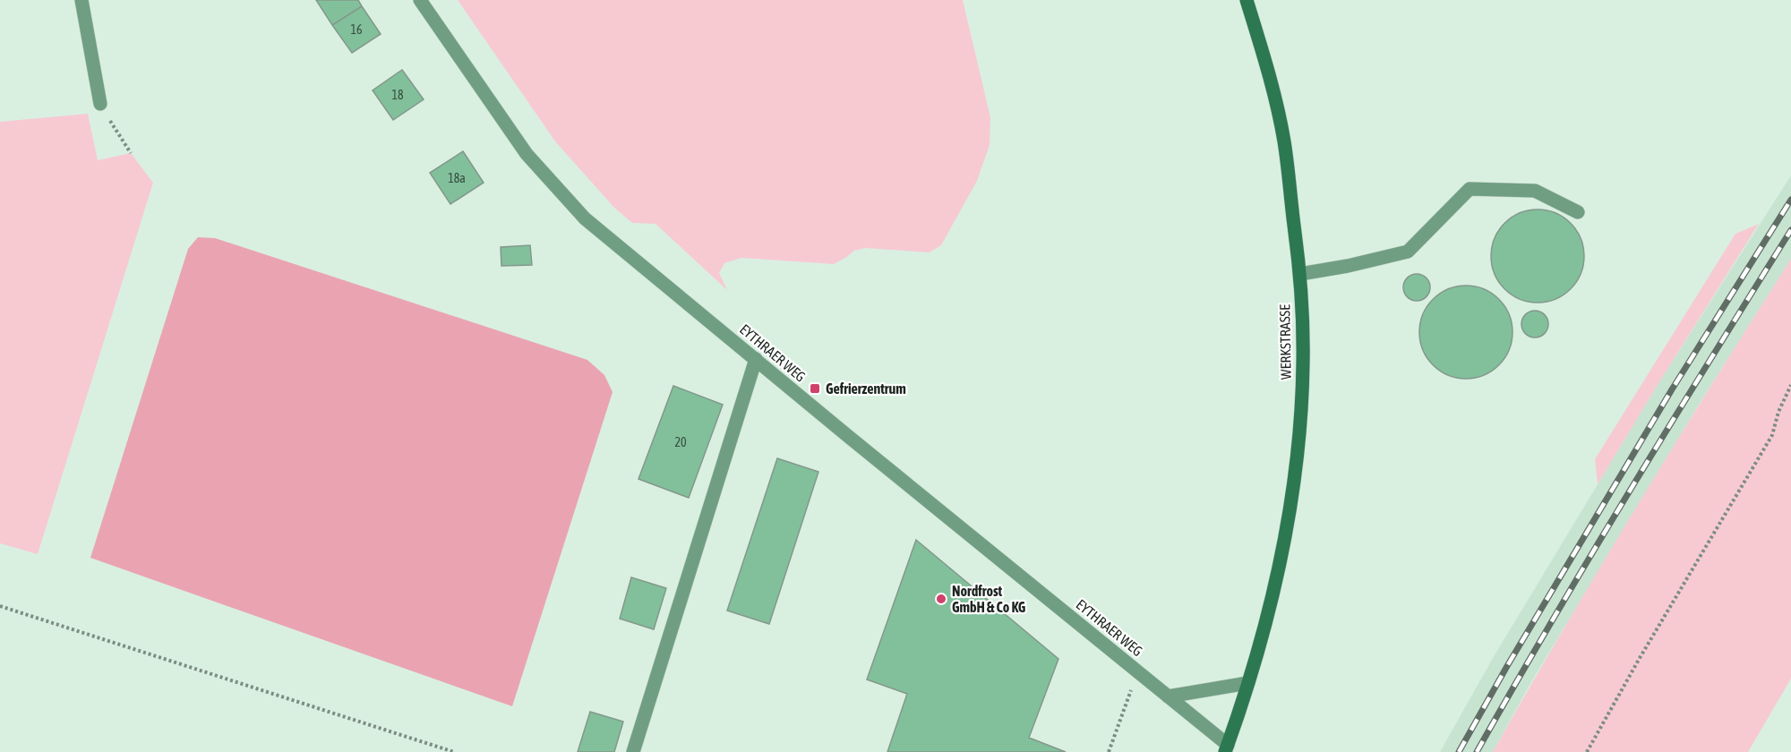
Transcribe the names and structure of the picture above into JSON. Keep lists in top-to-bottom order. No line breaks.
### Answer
{"streets":{"main road":["WERKSTRASSE"],"street":["EYTHRAER WEG"]},"crossings":[["WERKSTRASSE","EYTHRAER WEG"]],"places":{"transit":["Gefrierzentrum"],"other":["Nordfrost GmbH & Co KG"]},"house_numbers":["16","18","18a","20"]}
